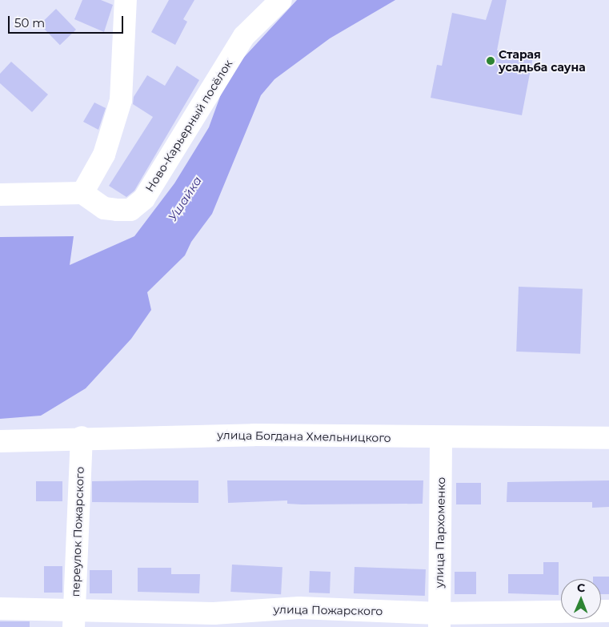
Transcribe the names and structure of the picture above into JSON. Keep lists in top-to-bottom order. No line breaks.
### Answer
{"streets":{"street":["Ново-Карьерный посёлок","улица Богдана Хмельницкого","переулок Пожарского","улица Пархоменко","улица Пожарского"]},"crossings":[["улица Богдана Хмельницкого","переулок Пожарского"],["улица Богдана Хмельницкого","улица Пархоменко"],["переулок Пожарского","улица Пожарского"],["улица Пархоменко","улица Пожарского"]],"water":["Ушайка"],"places":["Старая усадьба сауна"],"scale_bar":"50 m","north":"top"}
